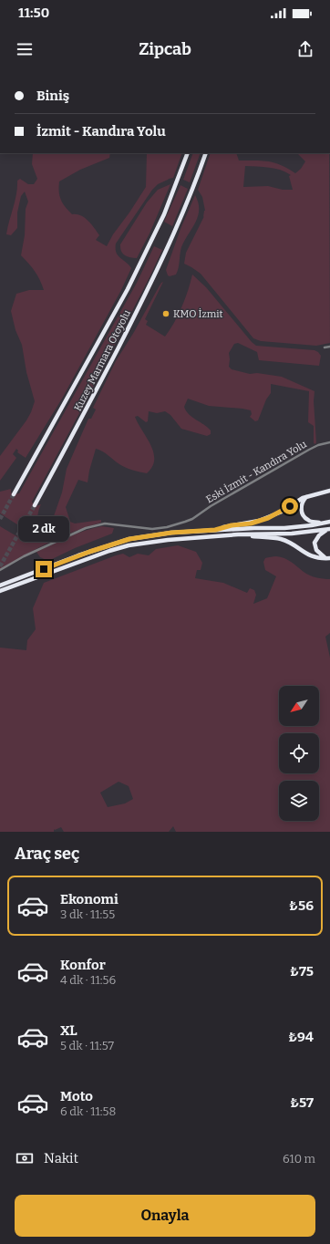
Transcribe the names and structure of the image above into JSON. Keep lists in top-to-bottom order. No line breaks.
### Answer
{"streets":{"highway":["Kuzey Marmara Otoyolu"],"street":["Eski İzmit - Kandıra Yolu"]},"places":["KMO İzmit"],"north":"bottom left","page":{"status":"11:50","header":"Zipcab","banner":["Biniş","İzmit - Kandıra Yolu"],"bubble":"2 dk","heading":"Araç seç","list":[{"name":"Ekonomi","note":"3 dk · 11:55","value":"₺56"},{"name":"Konfor","note":"4 dk · 11:56","value":"₺75"},{"name":"XL","note":"5 dk · 11:57","value":"₺94"},{"name":"Moto","note":"6 dk · 11:58","value":"₺57"}],"pay":["Nakit","610 m"],"buttons":"Onayla"}}
